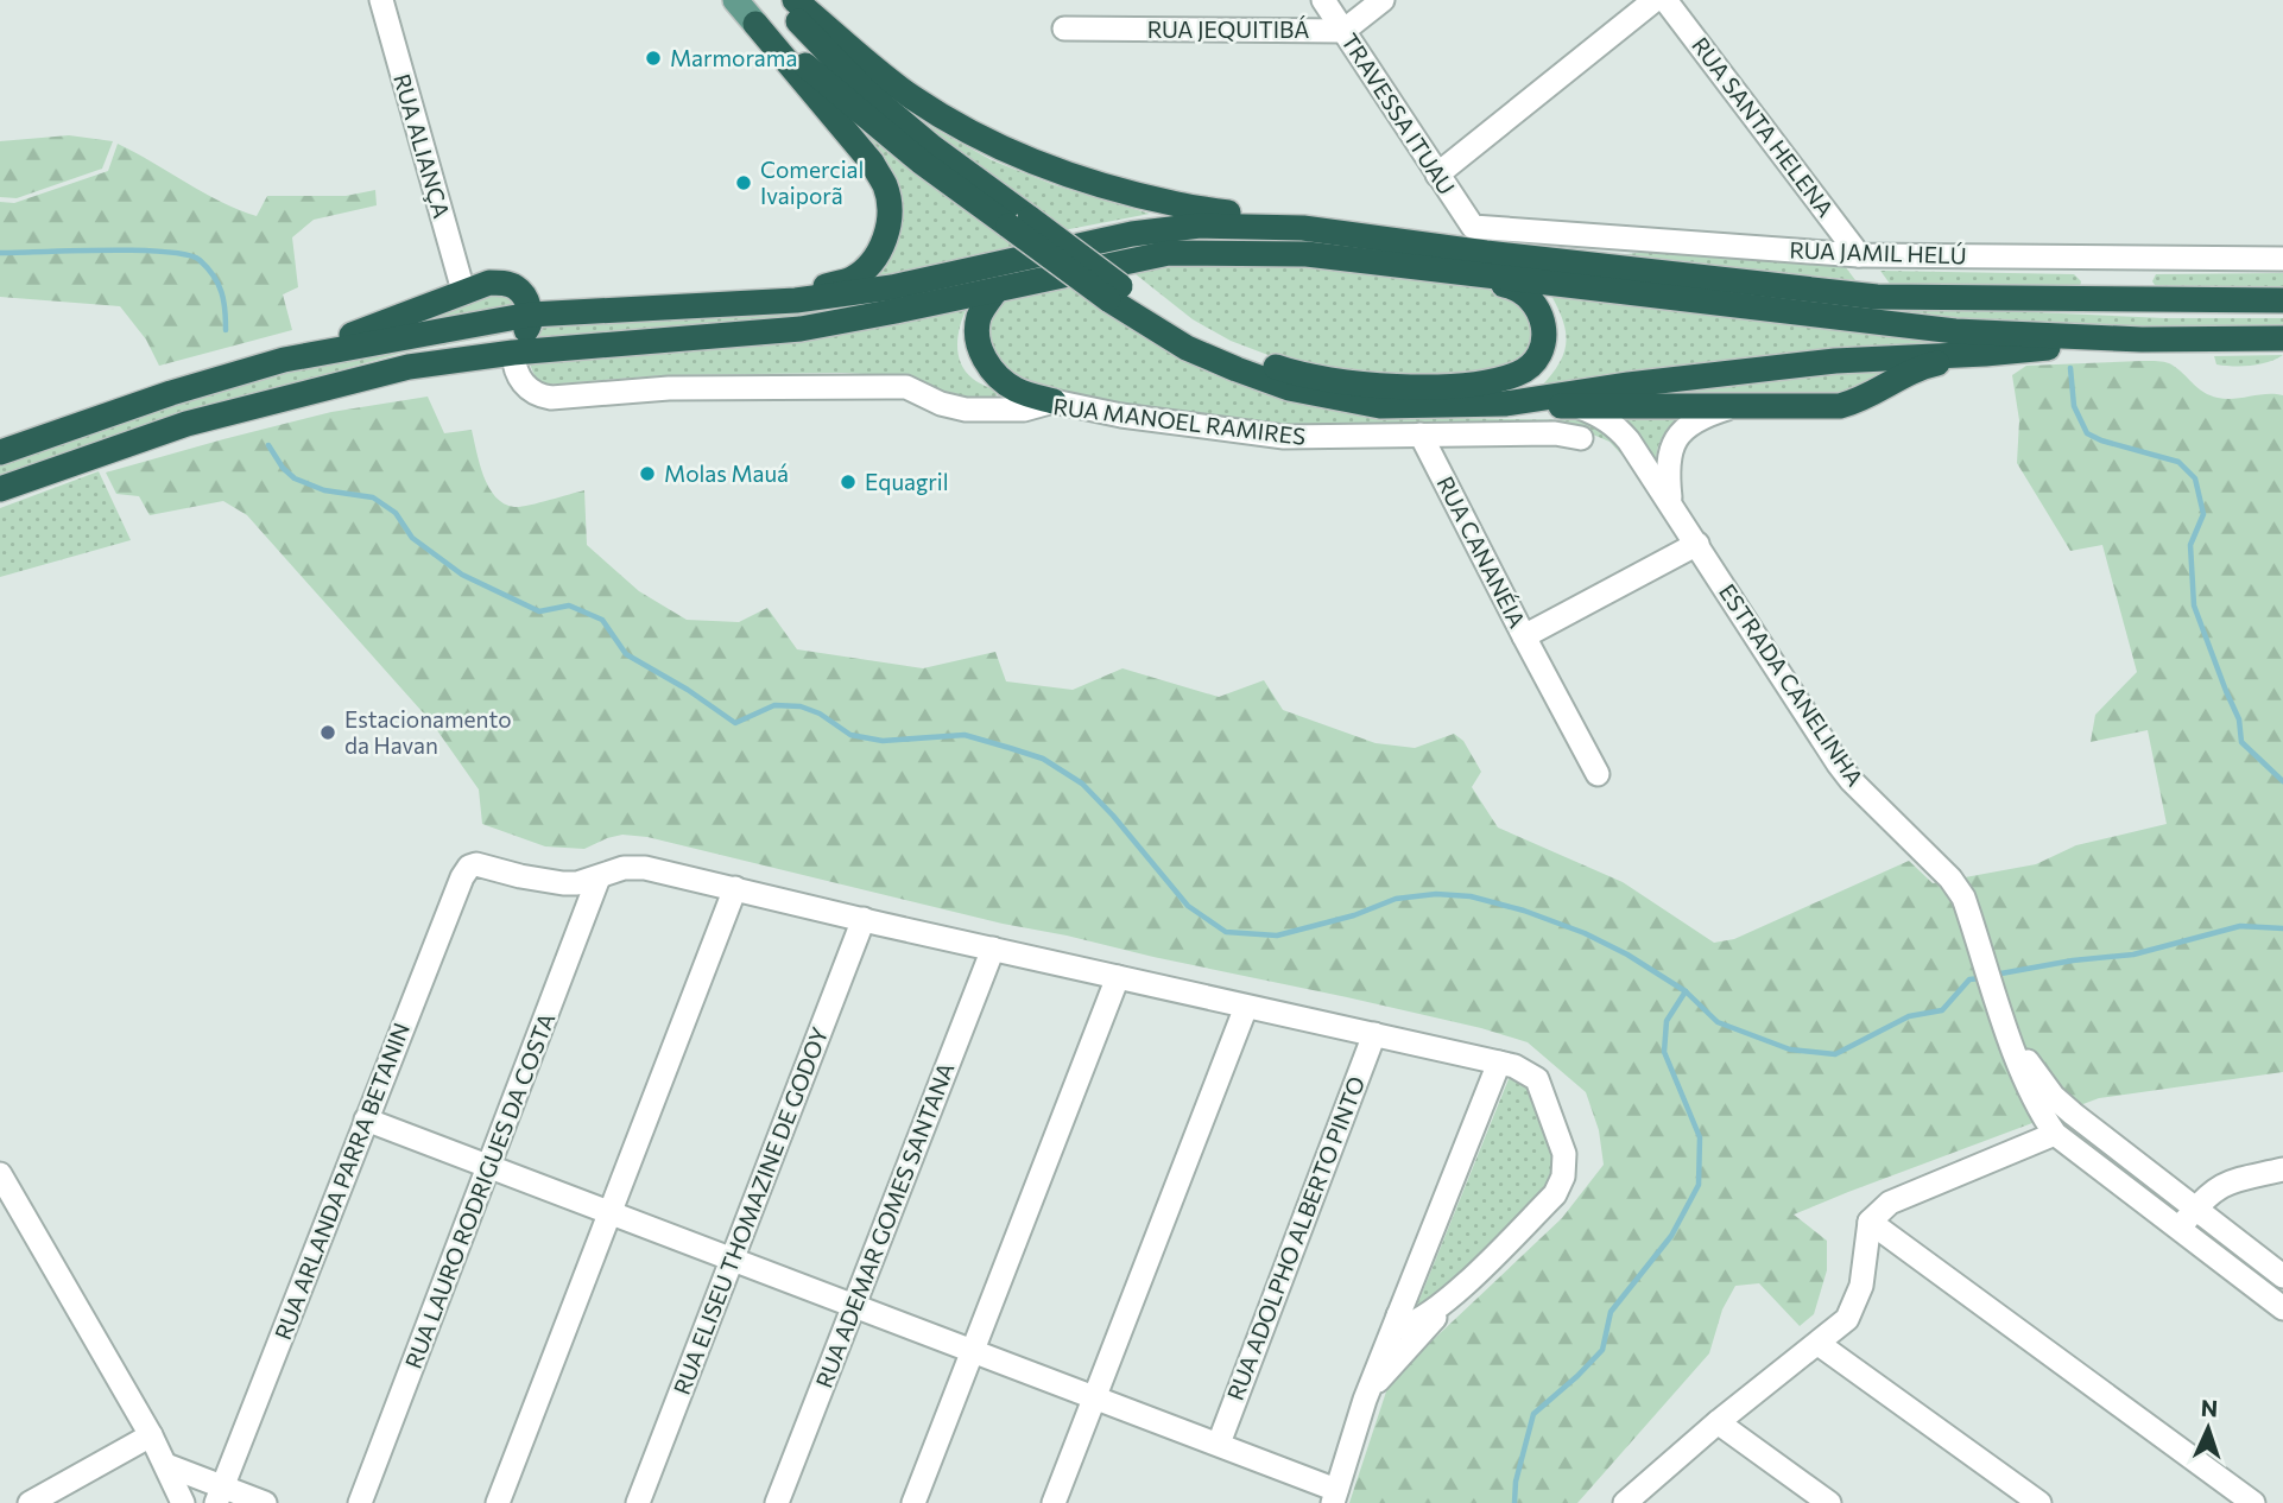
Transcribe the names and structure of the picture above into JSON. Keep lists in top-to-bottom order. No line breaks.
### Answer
{"streets":{"street":["RUA JEQUITIBÁ","TRAVESSA ITUAU","RUA SANTA HELENA","RUA ALIANÇA","RUA JAMIL HELÚ","RUA MANOEL RAMIRES","RUA CANANÉIA","ESTRADA CANELINHA","RUA ARLANDA PARRA BETANIN","RUA LAURO RODRIGUES DA COSTA","RUA ELISEU THOMAZINE DE GODOY","RUA ADEMAR GOMES SANTANA","RUA ADOLPHO ALBERTO PINTO"]},"crossings":[["RUA JEQUITIBÁ","TRAVESSA ITUAU"],["TRAVESSA ITUAU","RUA JAMIL HELÚ"],["RUA SANTA HELENA","RUA JAMIL HELÚ"],["RUA MANOEL RAMIRES","RUA CANANÉIA"],["RUA CANANÉIA","ESTRADA CANELINHA"],["RUA ARLANDA PARRA BETANIN","RUA LAURO RODRIGUES DA COSTA"]],"places":["Marmorama","Comercial Ivaiporã","Molas Mauá","Equagril","Estacionamento da Havan"],"north":"top"}
